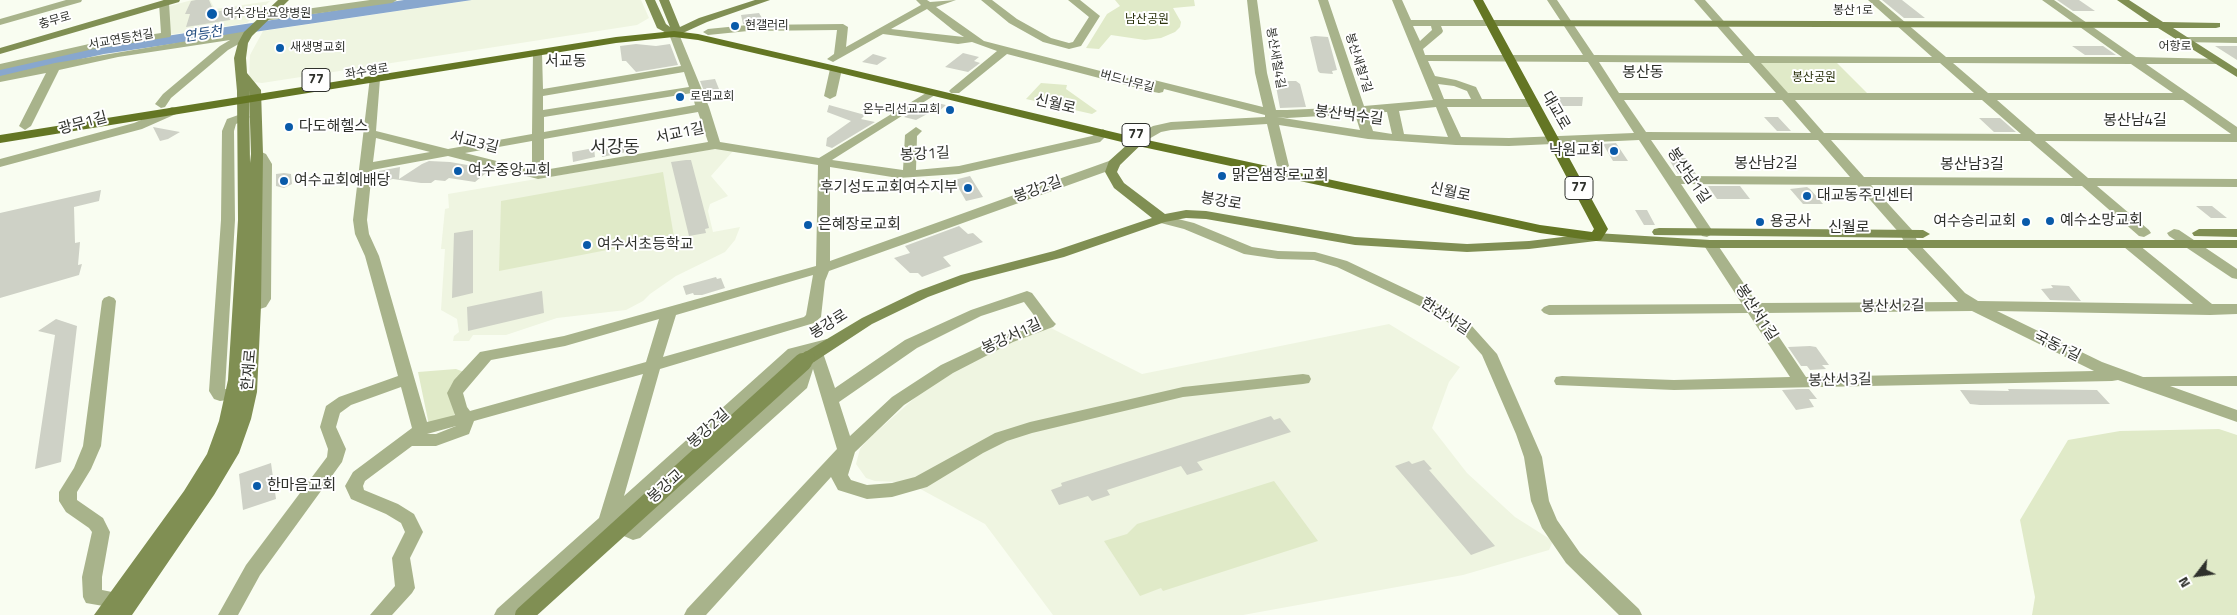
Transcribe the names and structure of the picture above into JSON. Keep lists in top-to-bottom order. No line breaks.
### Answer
{"streets":{"main road":["좌수영로","77","신월로","대교로"],"street":["봉산1로","충무로","서교연등천길","어항로","봉산새철4길","봉산새철7길","버드나무길","봉산벅수길","봉산남4길","광무1길","서교1길","서교3길","봉강1길","봉산남2길","봉산남3길","봉산남1길","봉강2길","봉강로","봉산서2길","봉산서1길","한산사길","봉강서1길","국동1길","한재로","봉산서3길","봉강교"]},"crossings":[["봉산1로","대교로"],["봉산1로","봉산남1길"],["봉산새철4길","버드나무길"],["봉산새철4길","신월로"],["봉산새철4길","봉산벅수길"],["봉산새철7길","봉산벅수길"],["좌수영로","신월로"],["좌수영로","광무1길"],["좌수영로","서교1길"],["좌수영로","한재로"],["버드나무길","봉산벅수길"],["신월로","대교로"],["신월로","봉산벅수길"],["신월로","서교1길"],["신월로","봉강1길"],["신월로","봉산남1길"],["신월로","봉강로"],["신월로","봉산서1길"],["신월로","국동1길"],["대교로","봉산벅수길"],["대교로","봉강로"],["봉산남4길","봉산남3길"],["서교1길","서교3길"],["서교1길","봉강1길"],["봉산남2길","봉산남3길"],["봉산남2길","봉산남1길"],["봉산남1길","봉산서1길"],["봉강2길","봉강로"],["봉강2길","봉강교"],["봉강로","한산사길"],["봉강로","봉강교"],["봉산서2길","봉산서1길"],["봉산서2길","국동1길"],["봉산서1길","봉산서3길"],["국동1길","봉산서3길"]],"districts":["서교동","봉산동","서강동"],"water":["연등천"],"parks":["남산공원","봉산공원"],"places":["여수강남요양병원","현갤러리","새생명교회","로뎀교회","온누리선교교회","다도해헬스","낙원교회","여수중앙교회","맑은샘장로교회","여수교회예배당","후기성도교회여수지부","대교동주민센터","예수소망교회","용궁사","여수승리교회","은혜장로교회","여수서초등학교","한마음교회"],"north":"bottom left"}
